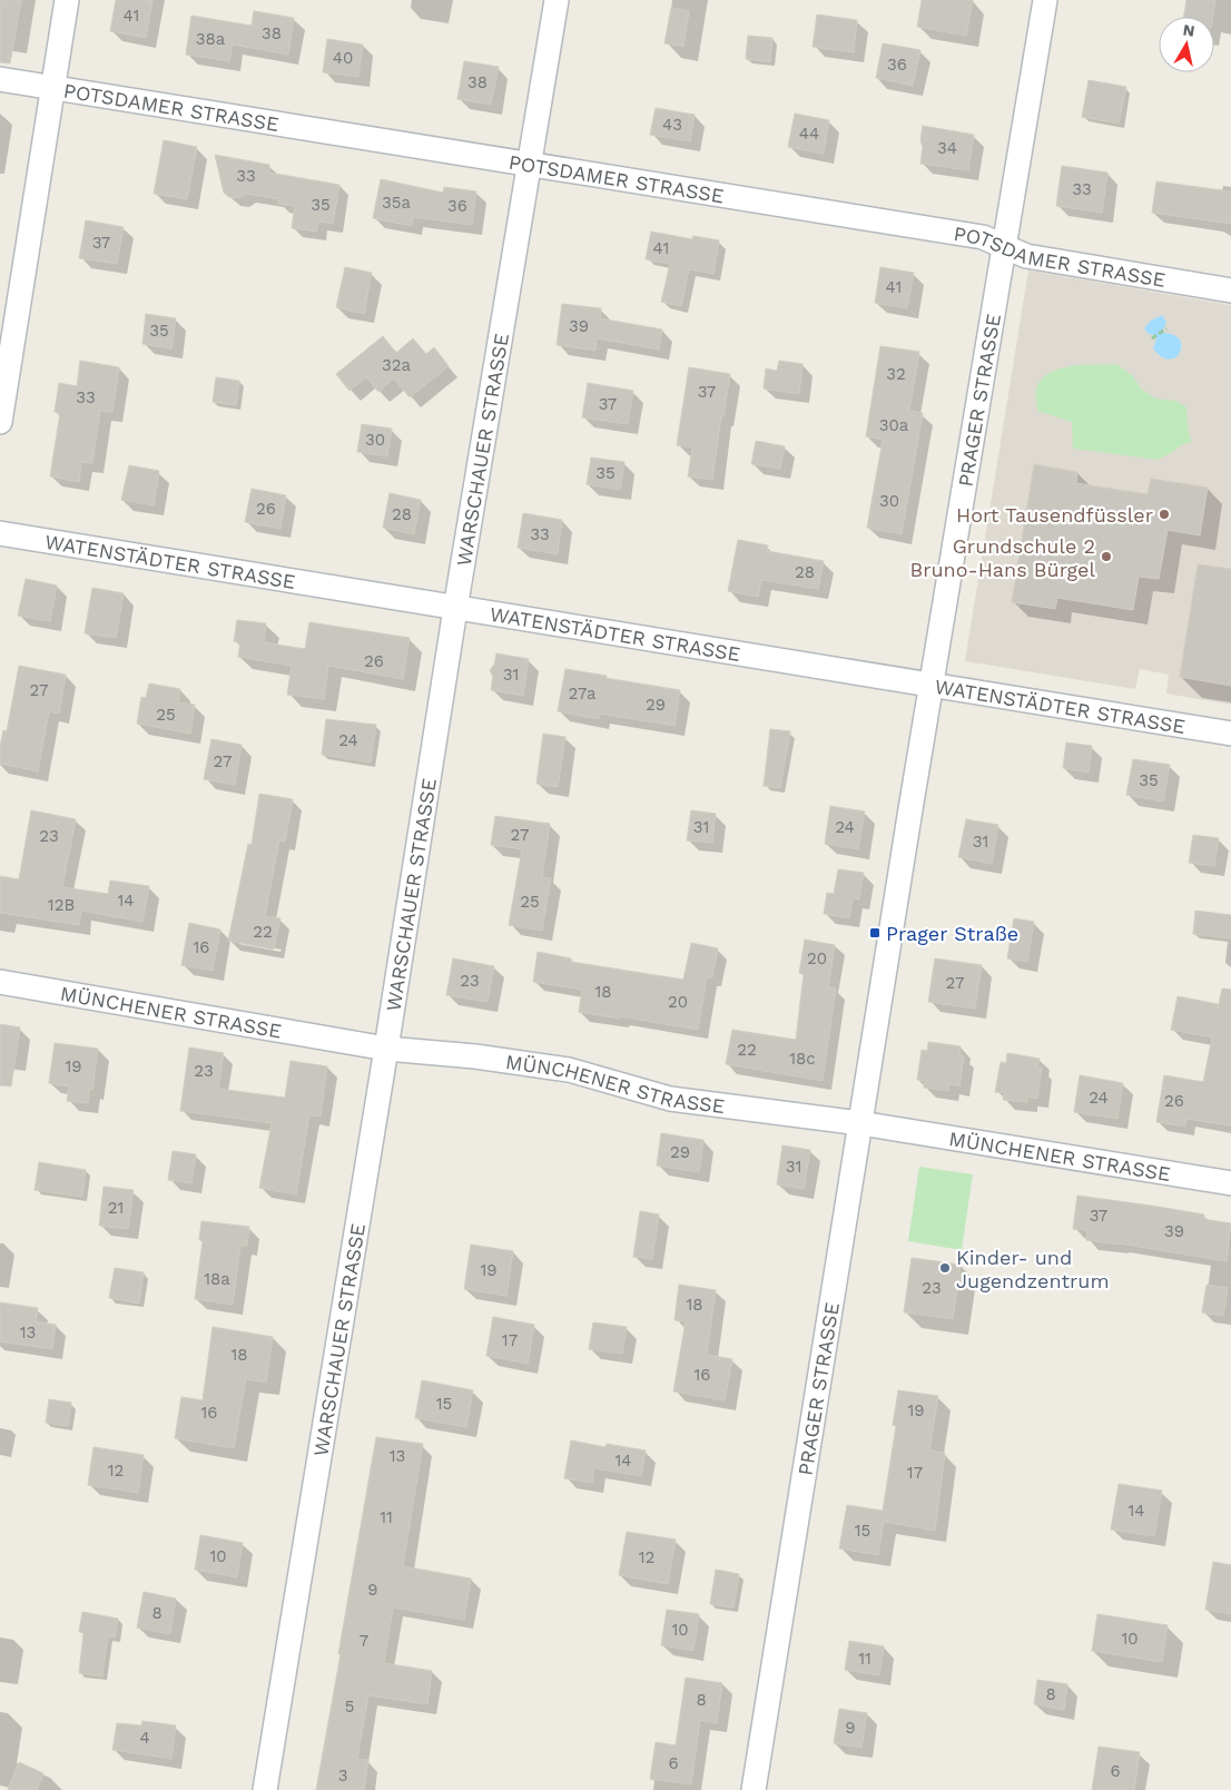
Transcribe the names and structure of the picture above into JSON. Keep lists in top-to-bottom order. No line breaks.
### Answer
{"streets":{"street":["POTSDAMER STRASSE","PRAGER STRASSE","WARSCHAUER STRASSE","WATENSTÄDTER STRASSE","MÜNCHENER STRASSE"]},"crossings":[["POTSDAMER STRASSE","PRAGER STRASSE"],["POTSDAMER STRASSE","WARSCHAUER STRASSE"],["PRAGER STRASSE","WATENSTÄDTER STRASSE"],["PRAGER STRASSE","MÜNCHENER STRASSE"],["WARSCHAUER STRASSE","WATENSTÄDTER STRASSE"],["WARSCHAUER STRASSE","MÜNCHENER STRASSE"]],"places":{"other":["Hort Tausendfüssler","Grundschule 2 Bruno-Hans Bürgel","Kinder- und Jugendzentrum"],"transit":["Prager Straße"]},"house_numbers":["41","38","38a","40","36","38","43","44","34","33","33","35a","35","36","37","41","41","39","35","32a","32","37","33","37","30a","30","35","30","26","28","33","28","26","31","27","27a","29","25","24","27","35","31","24","27","23","31","14","25","12B","22","16","20","23","27","18","20","22","18c","19","23","24","26","29","31","21","37","39","19","18a","23","18","13","17","18","16","15","19","16","13","14","12","17","14","11","15","10","12","9","8","10","10","7","11","8","8","5","9","4","6","6","3"],"north":"top"}
